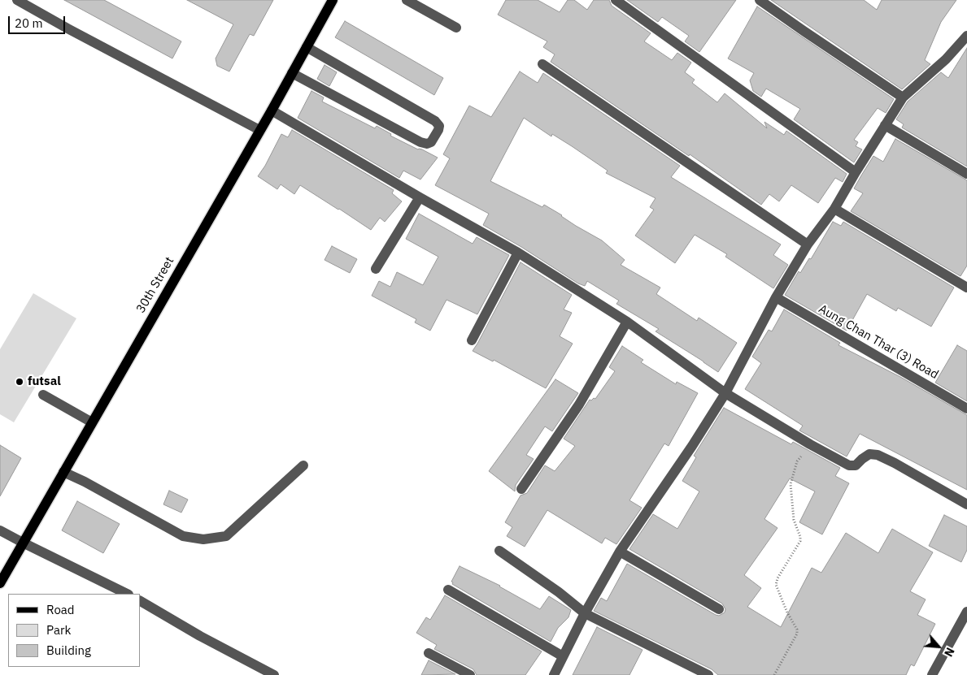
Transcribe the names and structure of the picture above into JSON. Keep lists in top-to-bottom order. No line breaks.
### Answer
{"streets":{"main road":["30th Street"],"street":["Aung Chan Thar (3) Road"]},"places":["futsal"],"legend":["Road","Park","Building"],"scale_bar":"20 m","north":"bottom right"}
